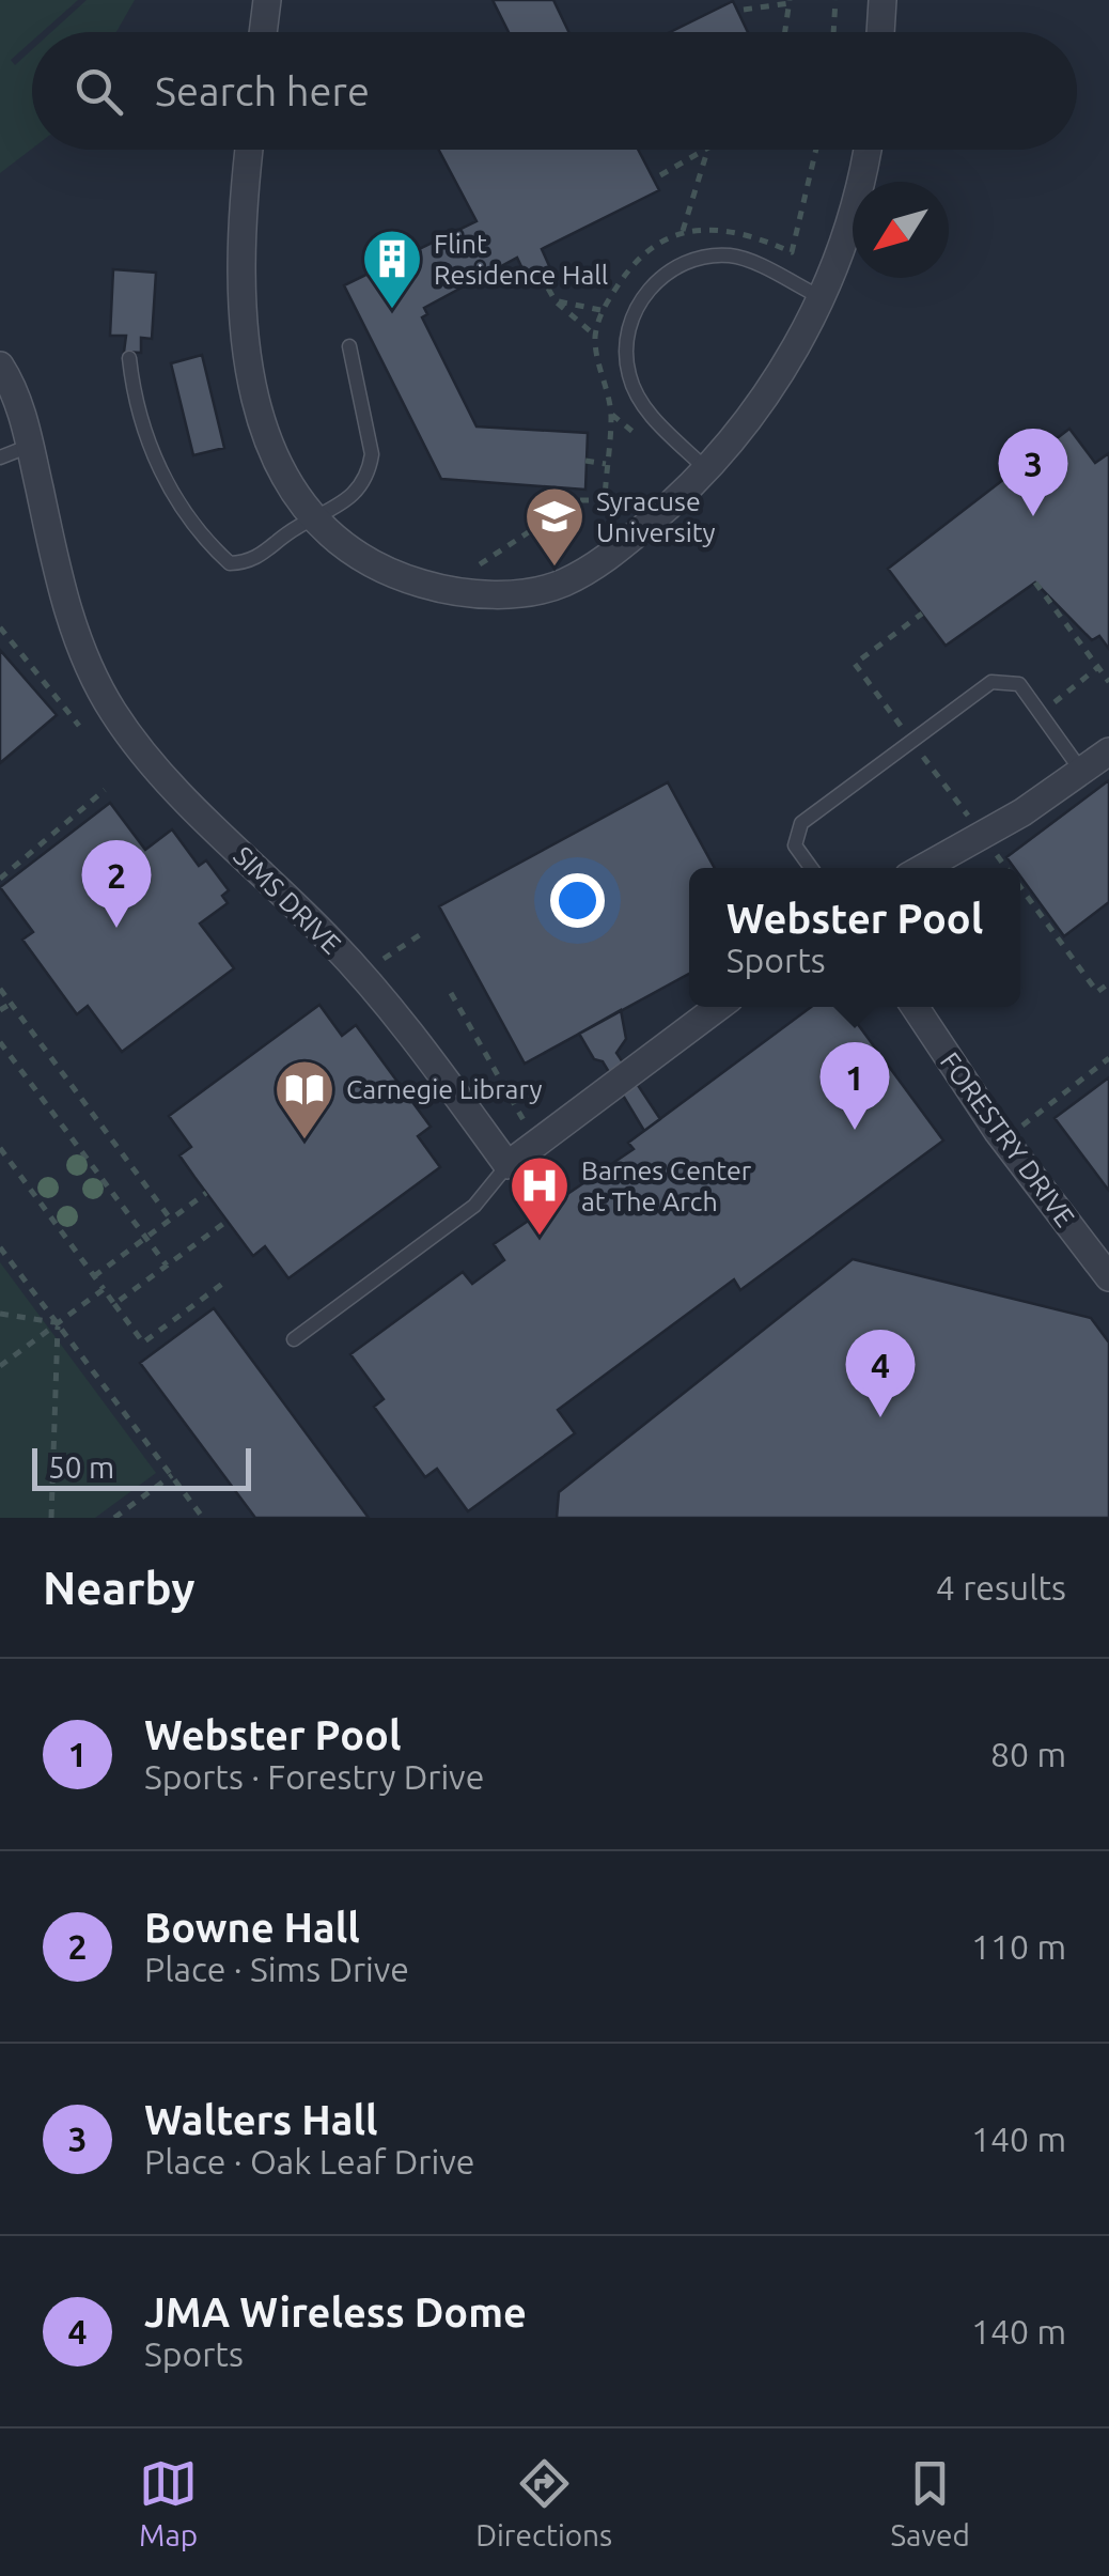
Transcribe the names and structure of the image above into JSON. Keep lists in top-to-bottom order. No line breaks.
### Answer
{"streets":{"street":["SIMS DRIVE","FORESTRY DRIVE"]},"places":{"building":["Flint Residence Hall"],"school or university":["Syracuse University"],"library":["Carnegie Library"],"hospital":["Barnes Center at The Arch"]},"scale_bar":"50 m","north":"bottom left","page":{"search":"Search here","pins":["3","2","1","4"],"popup":["Webster Pool","Sports"],"scale":"50 m","heading":["Nearby","4 results"],"list":[{"mark":"1","name":"Webster Pool","note":"Sports · Forestry Drive","value":"80 m"},{"mark":"2","name":"Bowne Hall","note":"Place · Sims Drive","value":"110 m"},{"mark":"3","name":"Walters Hall","note":"Place · Oak Leaf Drive","value":"140 m"},{"mark":"4","name":"JMA Wireless Dome","note":"Sports","value":"140 m"}],"nav":["Map","Directions","Saved"]}}
